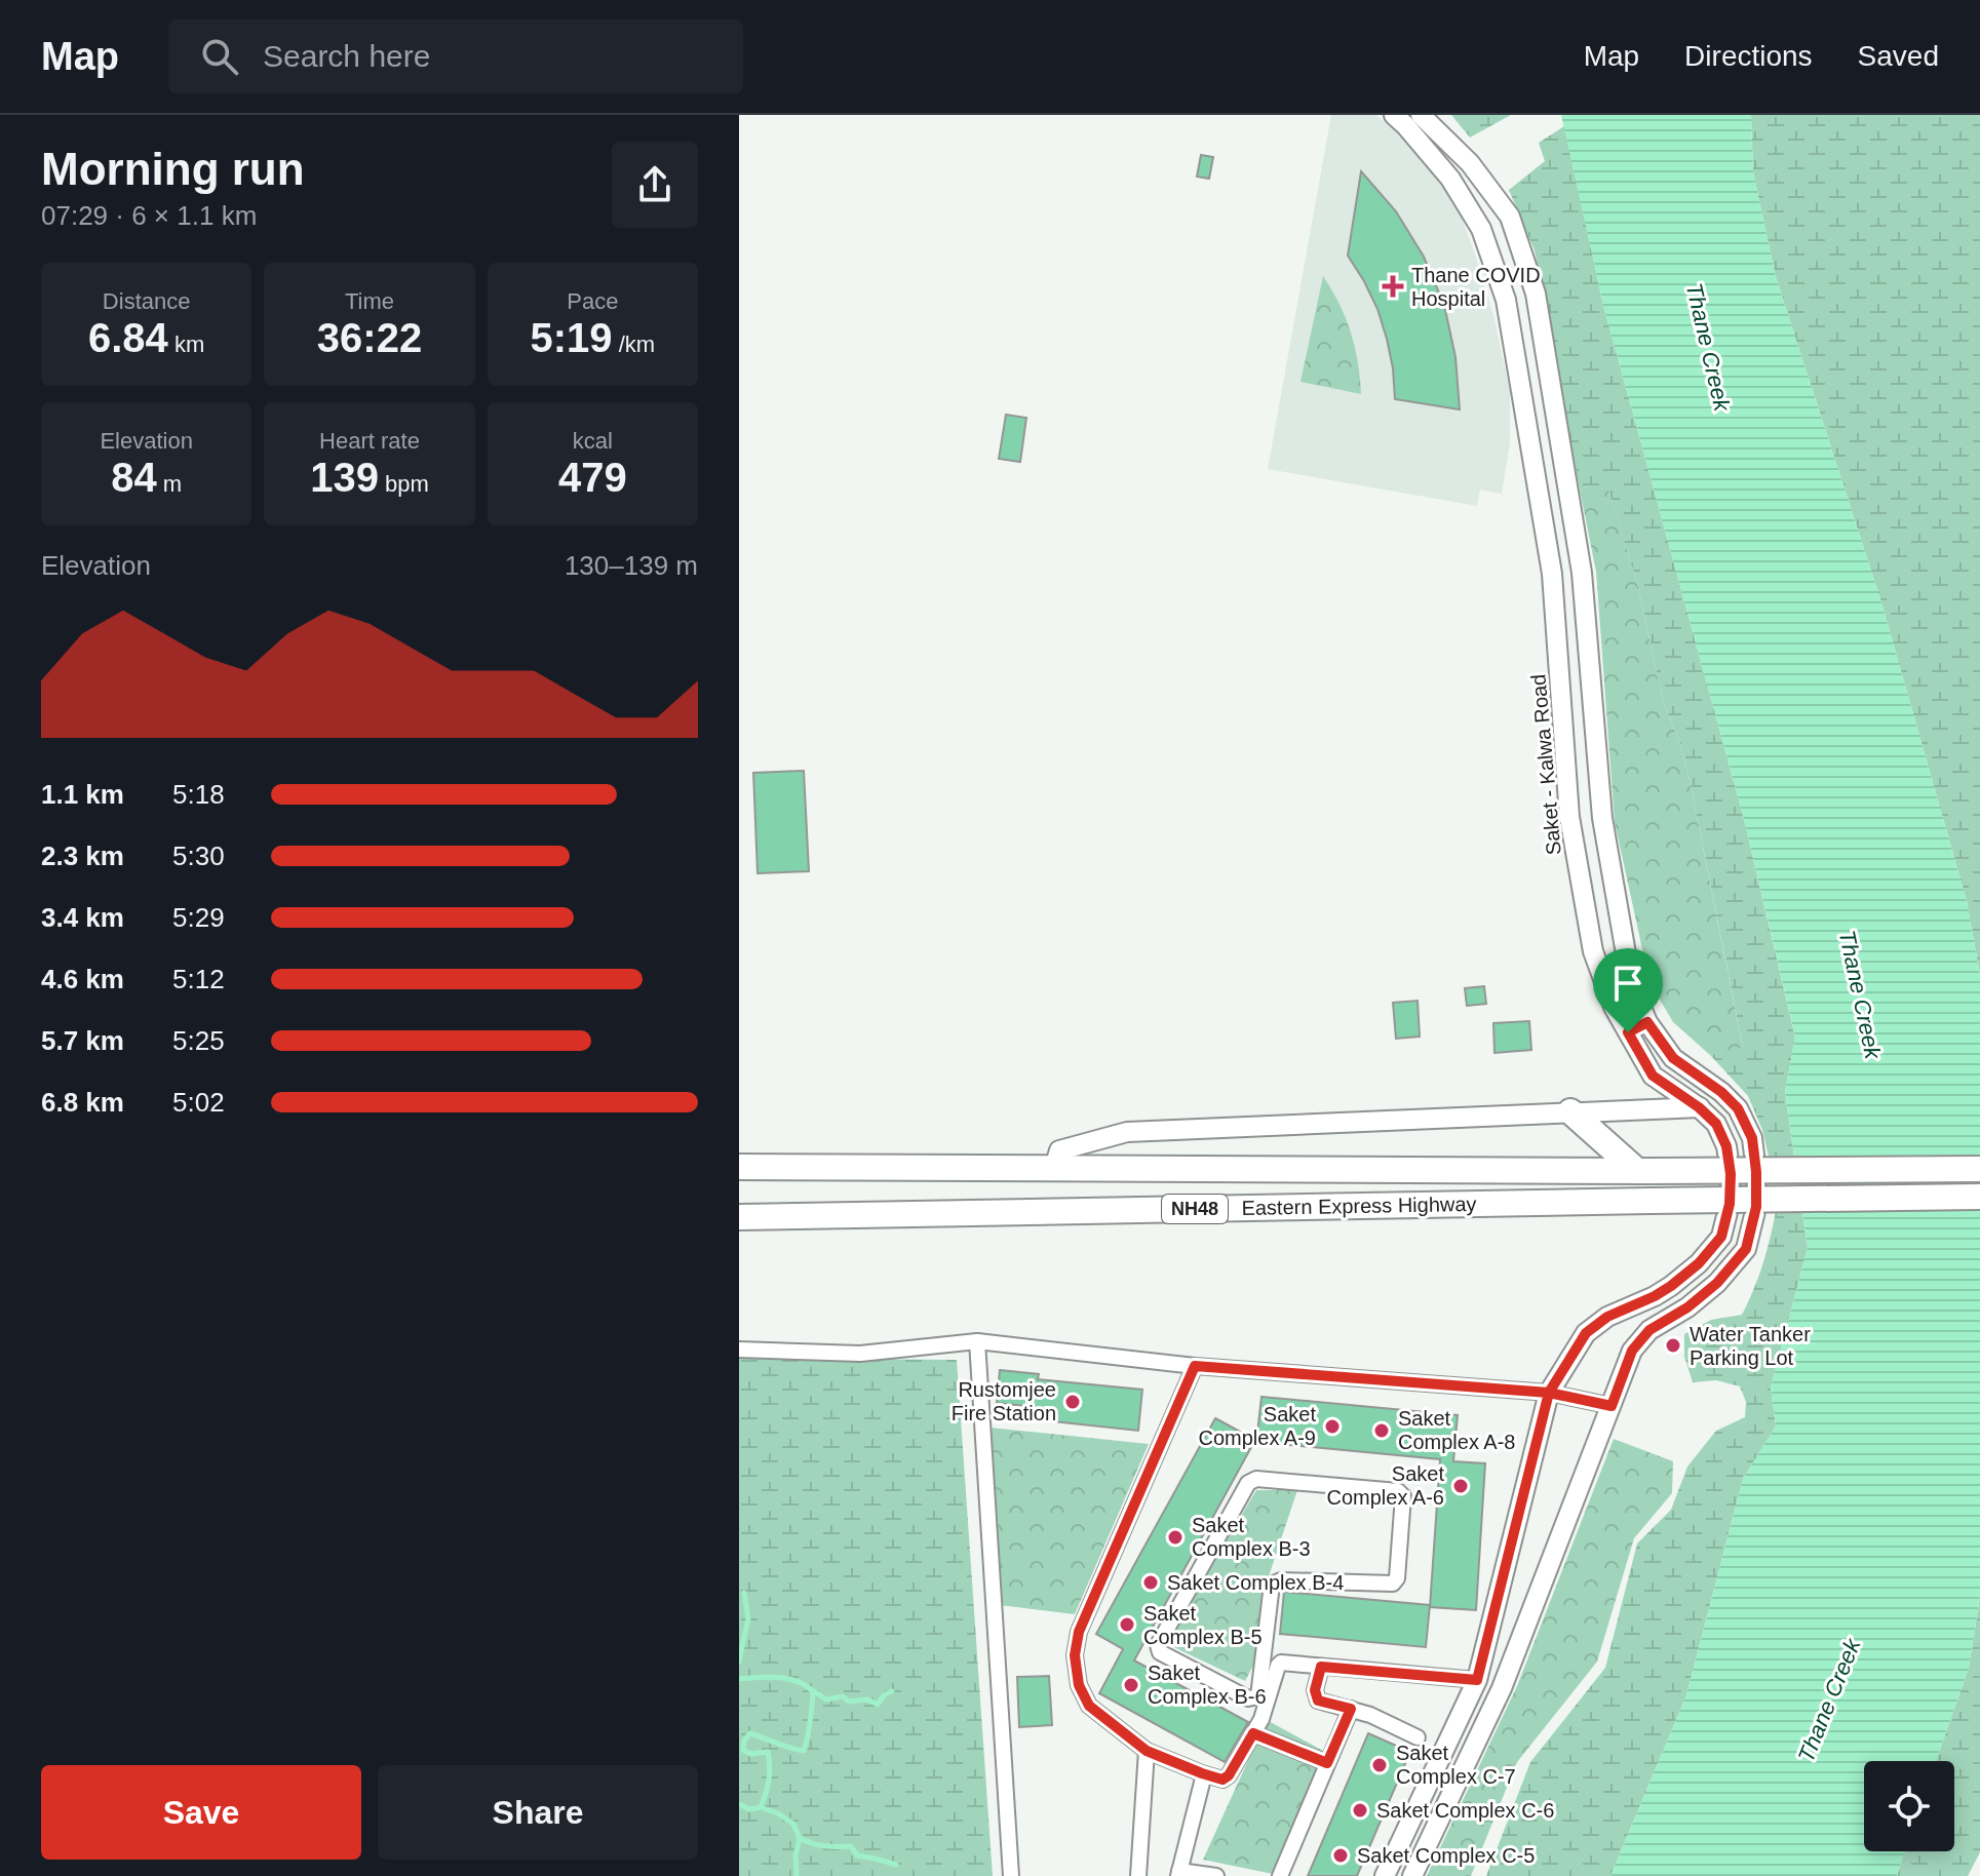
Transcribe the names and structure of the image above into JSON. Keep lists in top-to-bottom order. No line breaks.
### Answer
{"streets":{"highway":["Eastern Express Highway","NH48"],"main road":["Saket - Kalwa Road"]},"water":["Thane Creek"],"places":{"health":["Thane COVID Hospital"],"other":["Water Tanker Parking Lot","Rustomjee Fire Station","Saket Complex A-9","Saket Complex A-8","Saket Complex A-6","Saket Complex B-3","Saket Complex B-4","Saket Complex B-5","Saket Complex B-6","Saket Complex C-7","Saket Complex C-6","Saket Complex C-5"]},"page":{"header":"Map","search":"Search here","nav":["Map","Directions","Saved"],"heading":["Morning run","07:29 · 6 × 1.1 km"],"stats":[["Distance","6.84 km"],["Time","36:22"],["Pace","5:19 /km"],["Elevation","84 m"],["Heart rate","139 bpm"],["kcal","479"]],"chart":["Elevation","130–139 m"],"list":[{"name":"1.1 km","note":"5:18"},{"name":"2.3 km","note":"5:30"},{"name":"3.4 km","note":"5:29"},{"name":"4.6 km","note":"5:12"},{"name":"5.7 km","note":"5:25"},{"name":"6.8 km","note":"5:02"}],"buttons":["Save","Share"]}}
